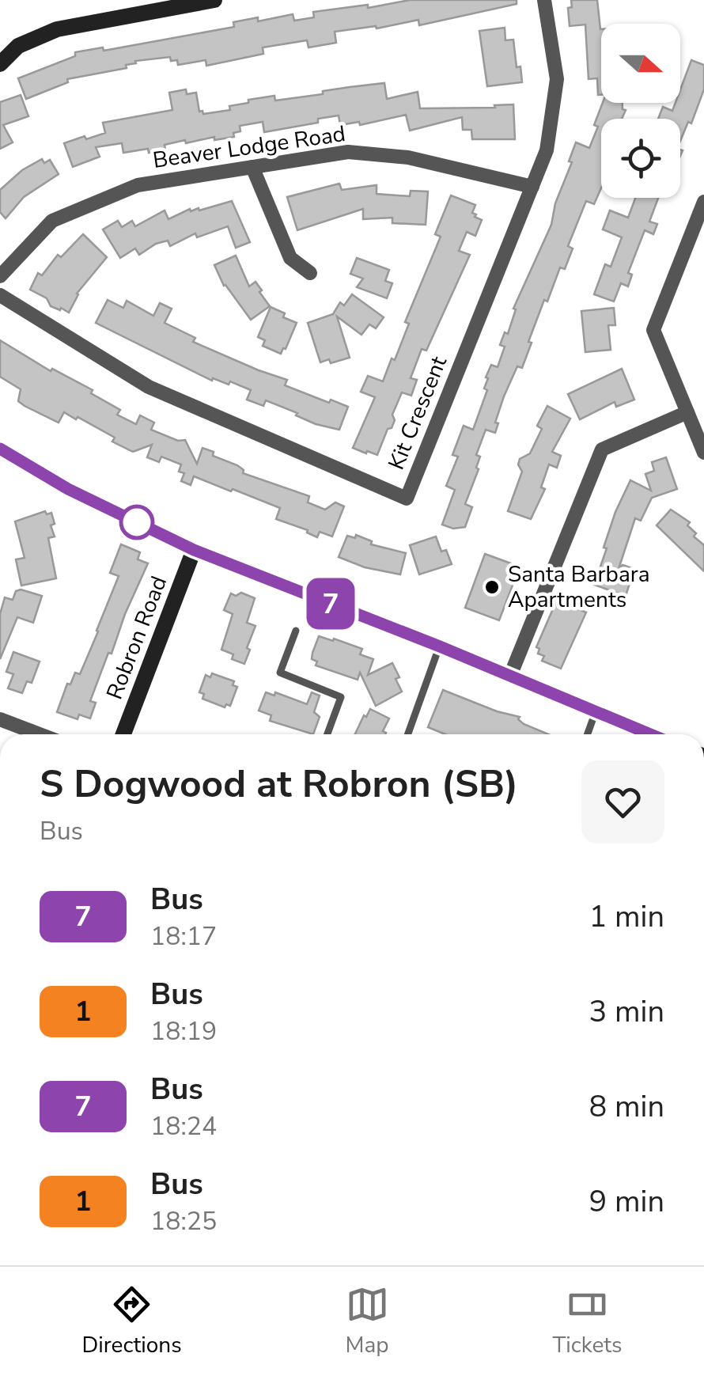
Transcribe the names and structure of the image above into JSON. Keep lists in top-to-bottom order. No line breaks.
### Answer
{"streets":{"main road":["Robron Road"],"street":["Beaver Lodge Road","Kit Crescent"]},"crossings":[["Beaver Lodge Road","Kit Crescent"]],"places":["Santa Barbara Apartments"],"lines":["bus line 7"],"north":"right","page":{"on_map":"7","heading":["S Dogwood at Robron (SB)","Bus"],"list":[{"mark":"7","name":"Bus","note":"18:17","value":"1 min"},{"mark":"1","name":"Bus","note":"18:19","value":"3 min"},{"mark":"7","name":"Bus","note":"18:24","value":"8 min"},{"mark":"1","name":"Bus","note":"18:25","value":"9 min"}],"tabs":["Directions","Map","Tickets"]}}
